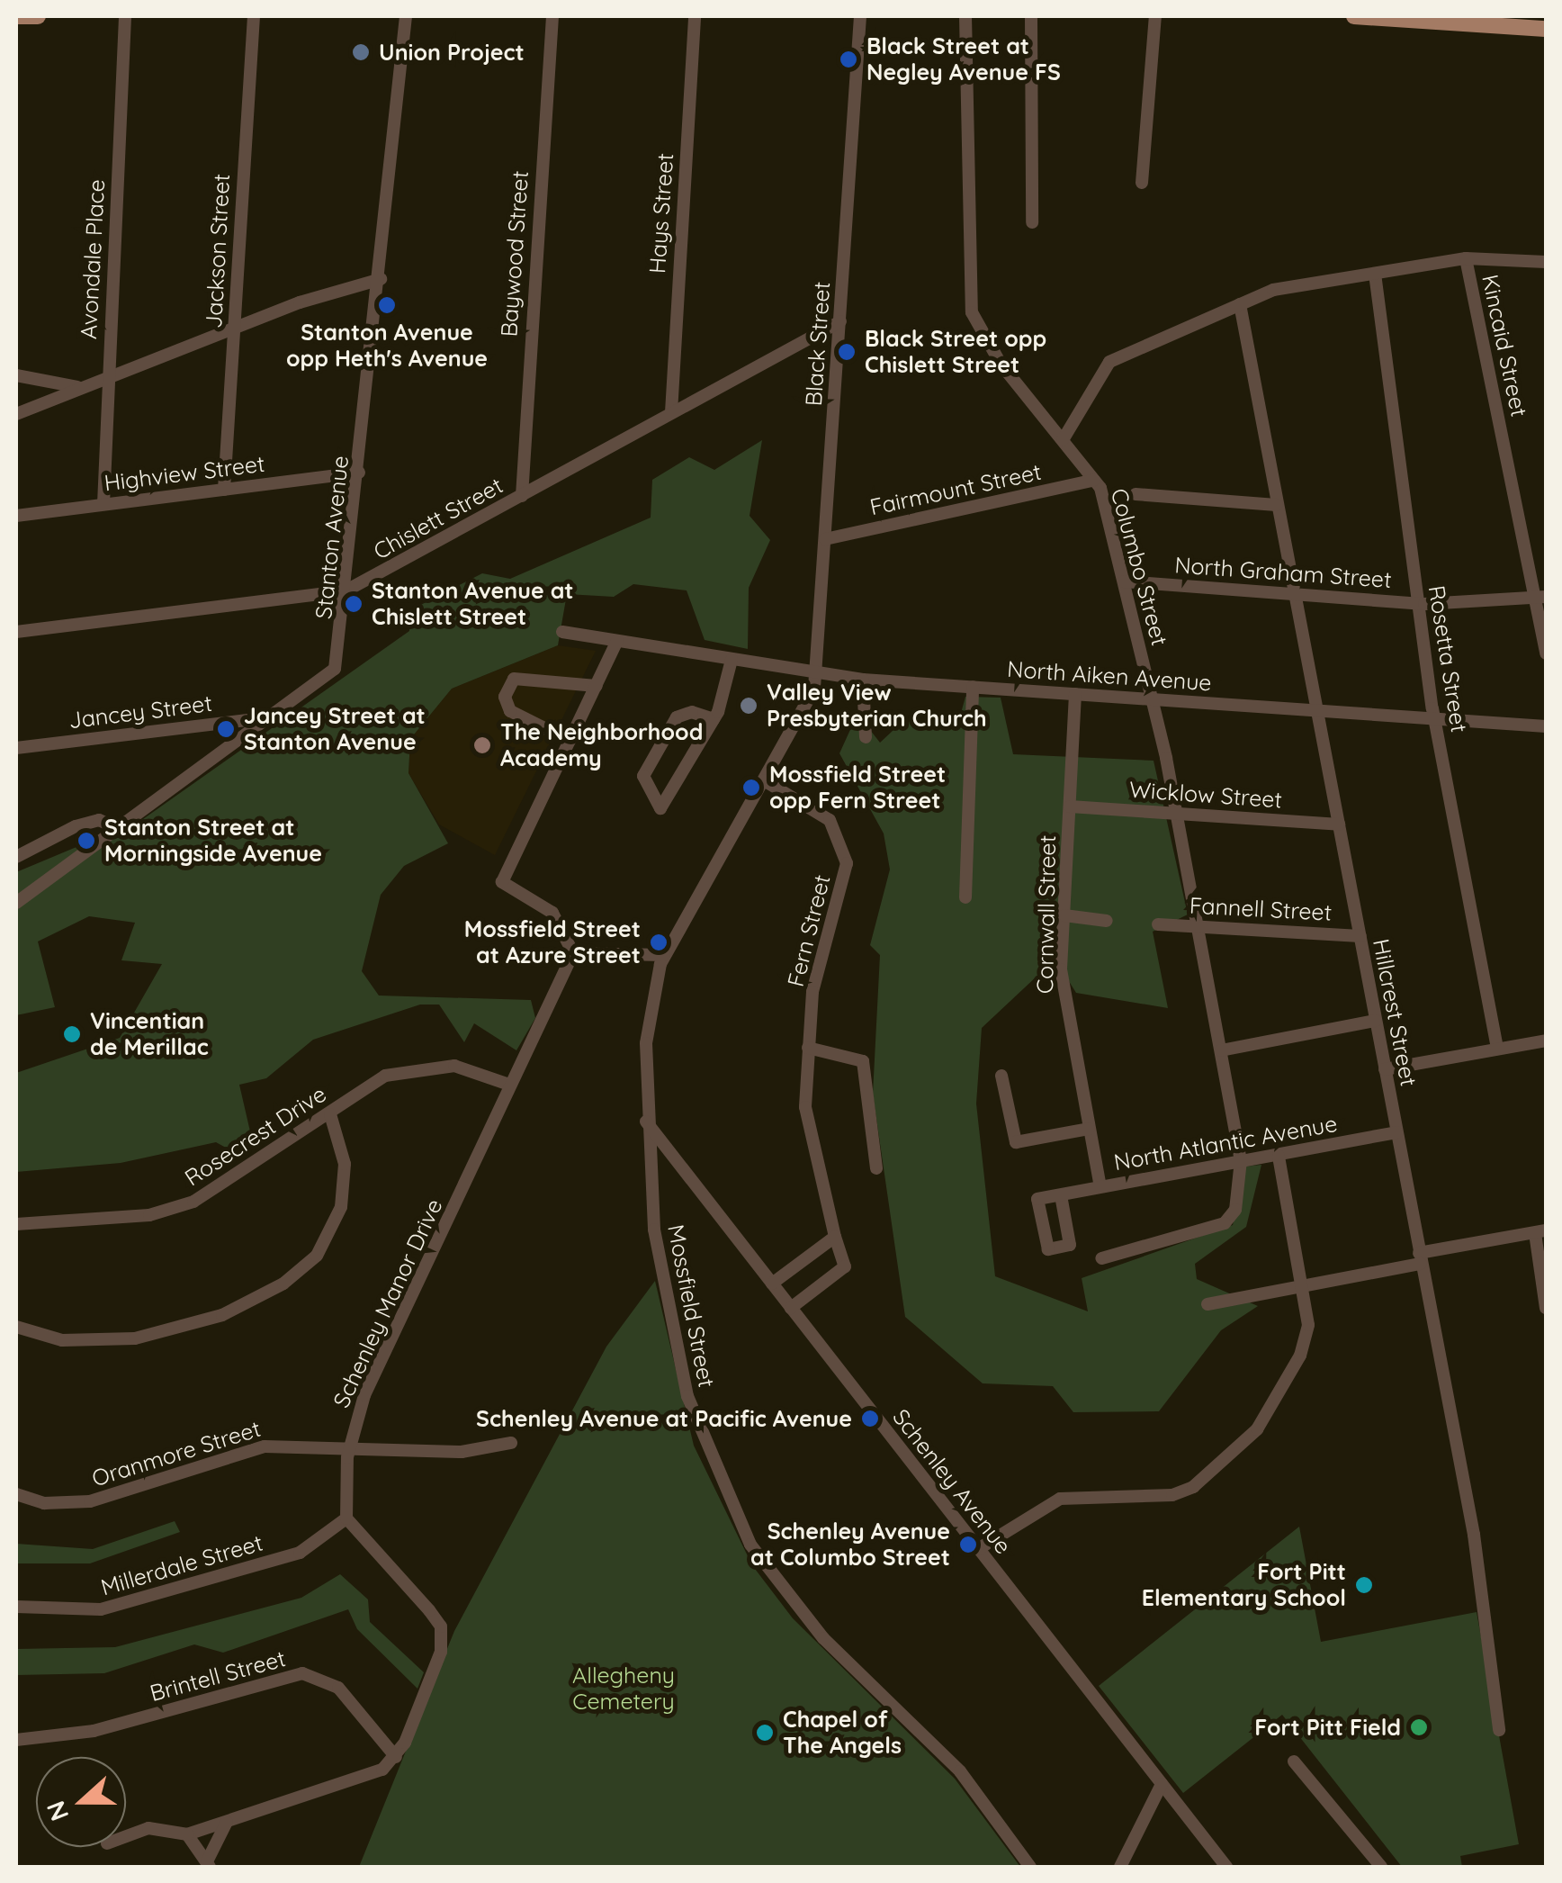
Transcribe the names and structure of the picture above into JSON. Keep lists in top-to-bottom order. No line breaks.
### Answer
{"streets":{"street":["Hays Street","Jackson Street","Baywood Street","Avondale Place","Black Street","Kincaid Street","Highview Street","Fairmount Street","Chislett Street","Stanton Avenue","Columbo Street","North Graham Street","Rosetta Street","North Aiken Avenue","Jancey Street","Wicklow Street","Fannell Street","Cornwall Street","Fern Street","Hillcrest Street","Rosecrest Drive","North Atlantic Avenue","Schenley Manor Drive","Mossfield Street","Oranmore Street","Schenley Avenue","Millerdale Street","Brintell Street"]},"crossings":[["Hays Street","Chislett Street"],["Jackson Street","Highview Street"],["Baywood Street","Chislett Street"],["Avondale Place","Highview Street"],["Black Street","Fairmount Street"],["Black Street","Chislett Street"],["Black Street","North Aiken Avenue"],["Black Street","Mossfield Street"],["Kincaid Street","North Graham Street"],["Highview Street","Stanton Avenue"],["Fairmount Street","Columbo Street"],["Chislett Street","Stanton Avenue"],["Stanton Avenue","Jancey Street"],["Columbo Street","North Graham Street"],["Columbo Street","North Aiken Avenue"],["Columbo Street","Wicklow Street"],["Columbo Street","Fannell Street"],["Columbo Street","North Atlantic Avenue"],["North Graham Street","Rosetta Street"],["North Graham Street","Hillcrest Street"],["Rosetta Street","North Aiken Avenue"],["North Aiken Avenue","Cornwall Street"],["North Aiken Avenue","Hillcrest Street"],["North Aiken Avenue","Mossfield Street"],["Wicklow Street","Cornwall Street"],["Wicklow Street","Hillcrest Street"],["Fannell Street","Hillcrest Street"],["Cornwall Street","North Atlantic Avenue"],["Fern Street","Mossfield Street"],["Fern Street","Schenley Avenue"],["Hillcrest Street","North Atlantic Avenue"],["Rosecrest Drive","Schenley Manor Drive"],["Schenley Manor Drive","Oranmore Street"],["Schenley Manor Drive","Millerdale Street"],["Mossfield Street","Schenley Avenue"]],"parks":["Allegheny Cemetery"],"places":["Union Project","Black Street at Negley Avenue FS","Stanton Avenue opp Heth's Avenue","Black Street opp Chislett Street","Stanton Avenue at Chislett Street","Valley View Presbyterian Church","Jancey Street at Stanton Avenue","The Neighborhood Academy","Mossfield Street opp Fern Street","Stanton Street at Morningside Avenue","Mossfield Street at Azure Street","Vincentian de Merillac","Schenley Avenue at Pacific Avenue","Schenley Avenue at Columbo Street","Fort Pitt Elementary School","Fort Pitt Field","Chapel of The Angels"],"north":"left"}
